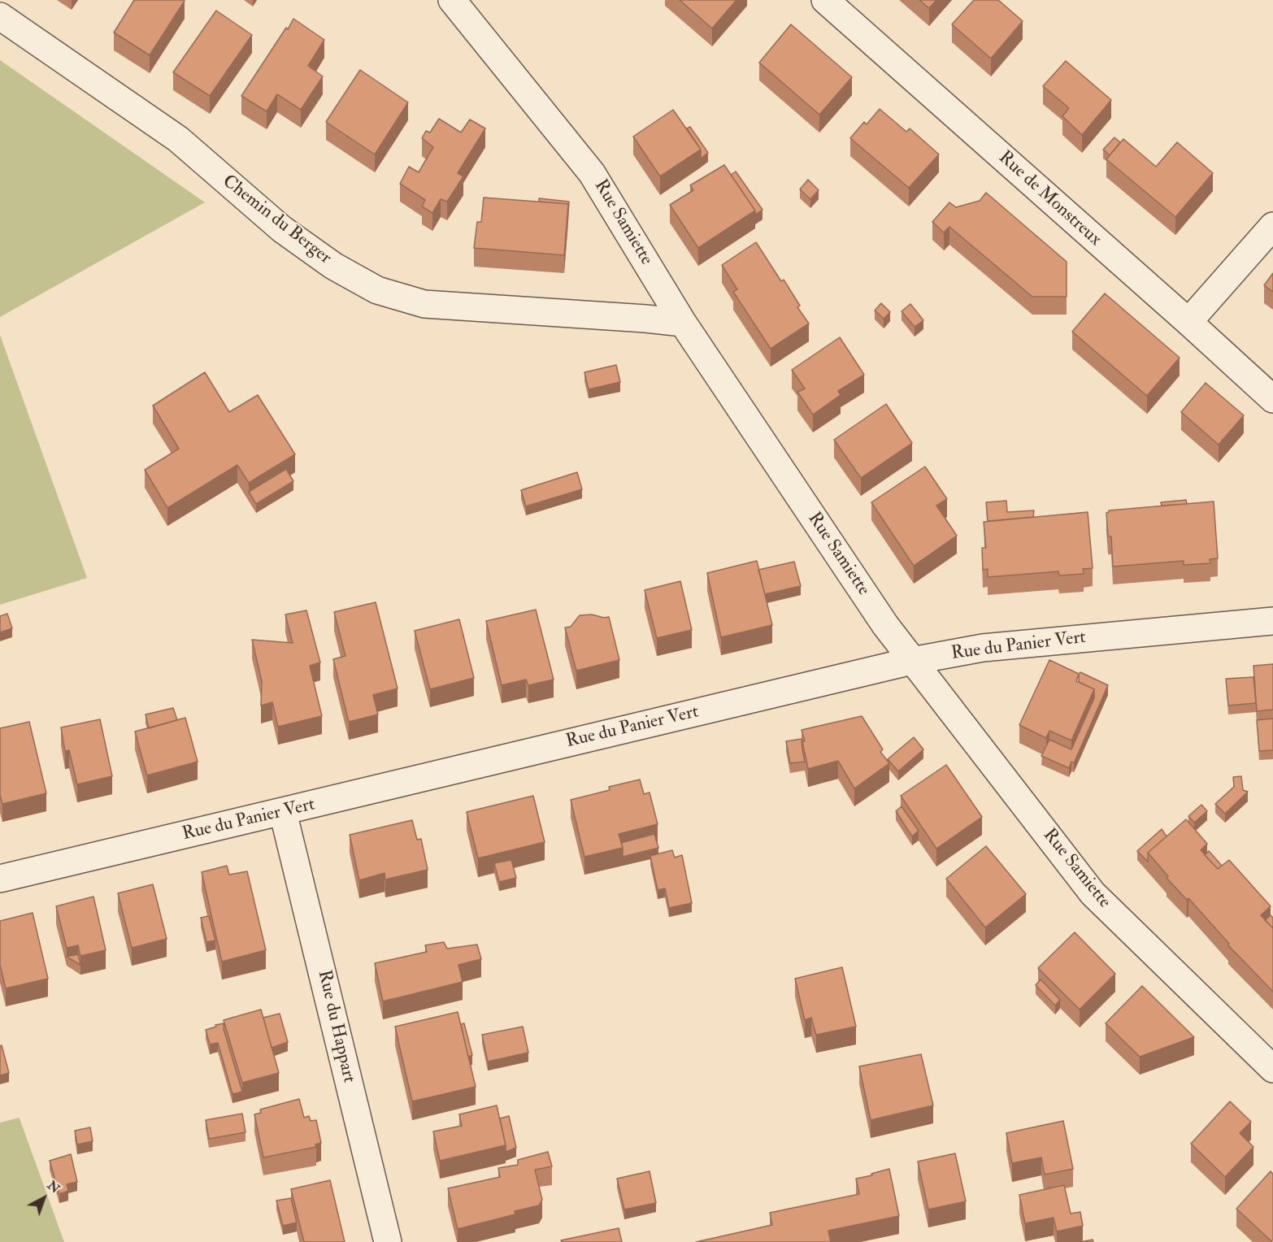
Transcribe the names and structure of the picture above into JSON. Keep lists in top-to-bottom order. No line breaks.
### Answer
{"streets":{"street":["Rue de Monstreux","Chemin du Berger","Rue Samiette","Rue du Panier Vert","Rue du Happart"]},"crossings":[["Chemin du Berger","Rue Samiette"],["Rue Samiette","Rue du Panier Vert"],["Rue du Panier Vert","Rue du Happart"]],"north":"top right"}
